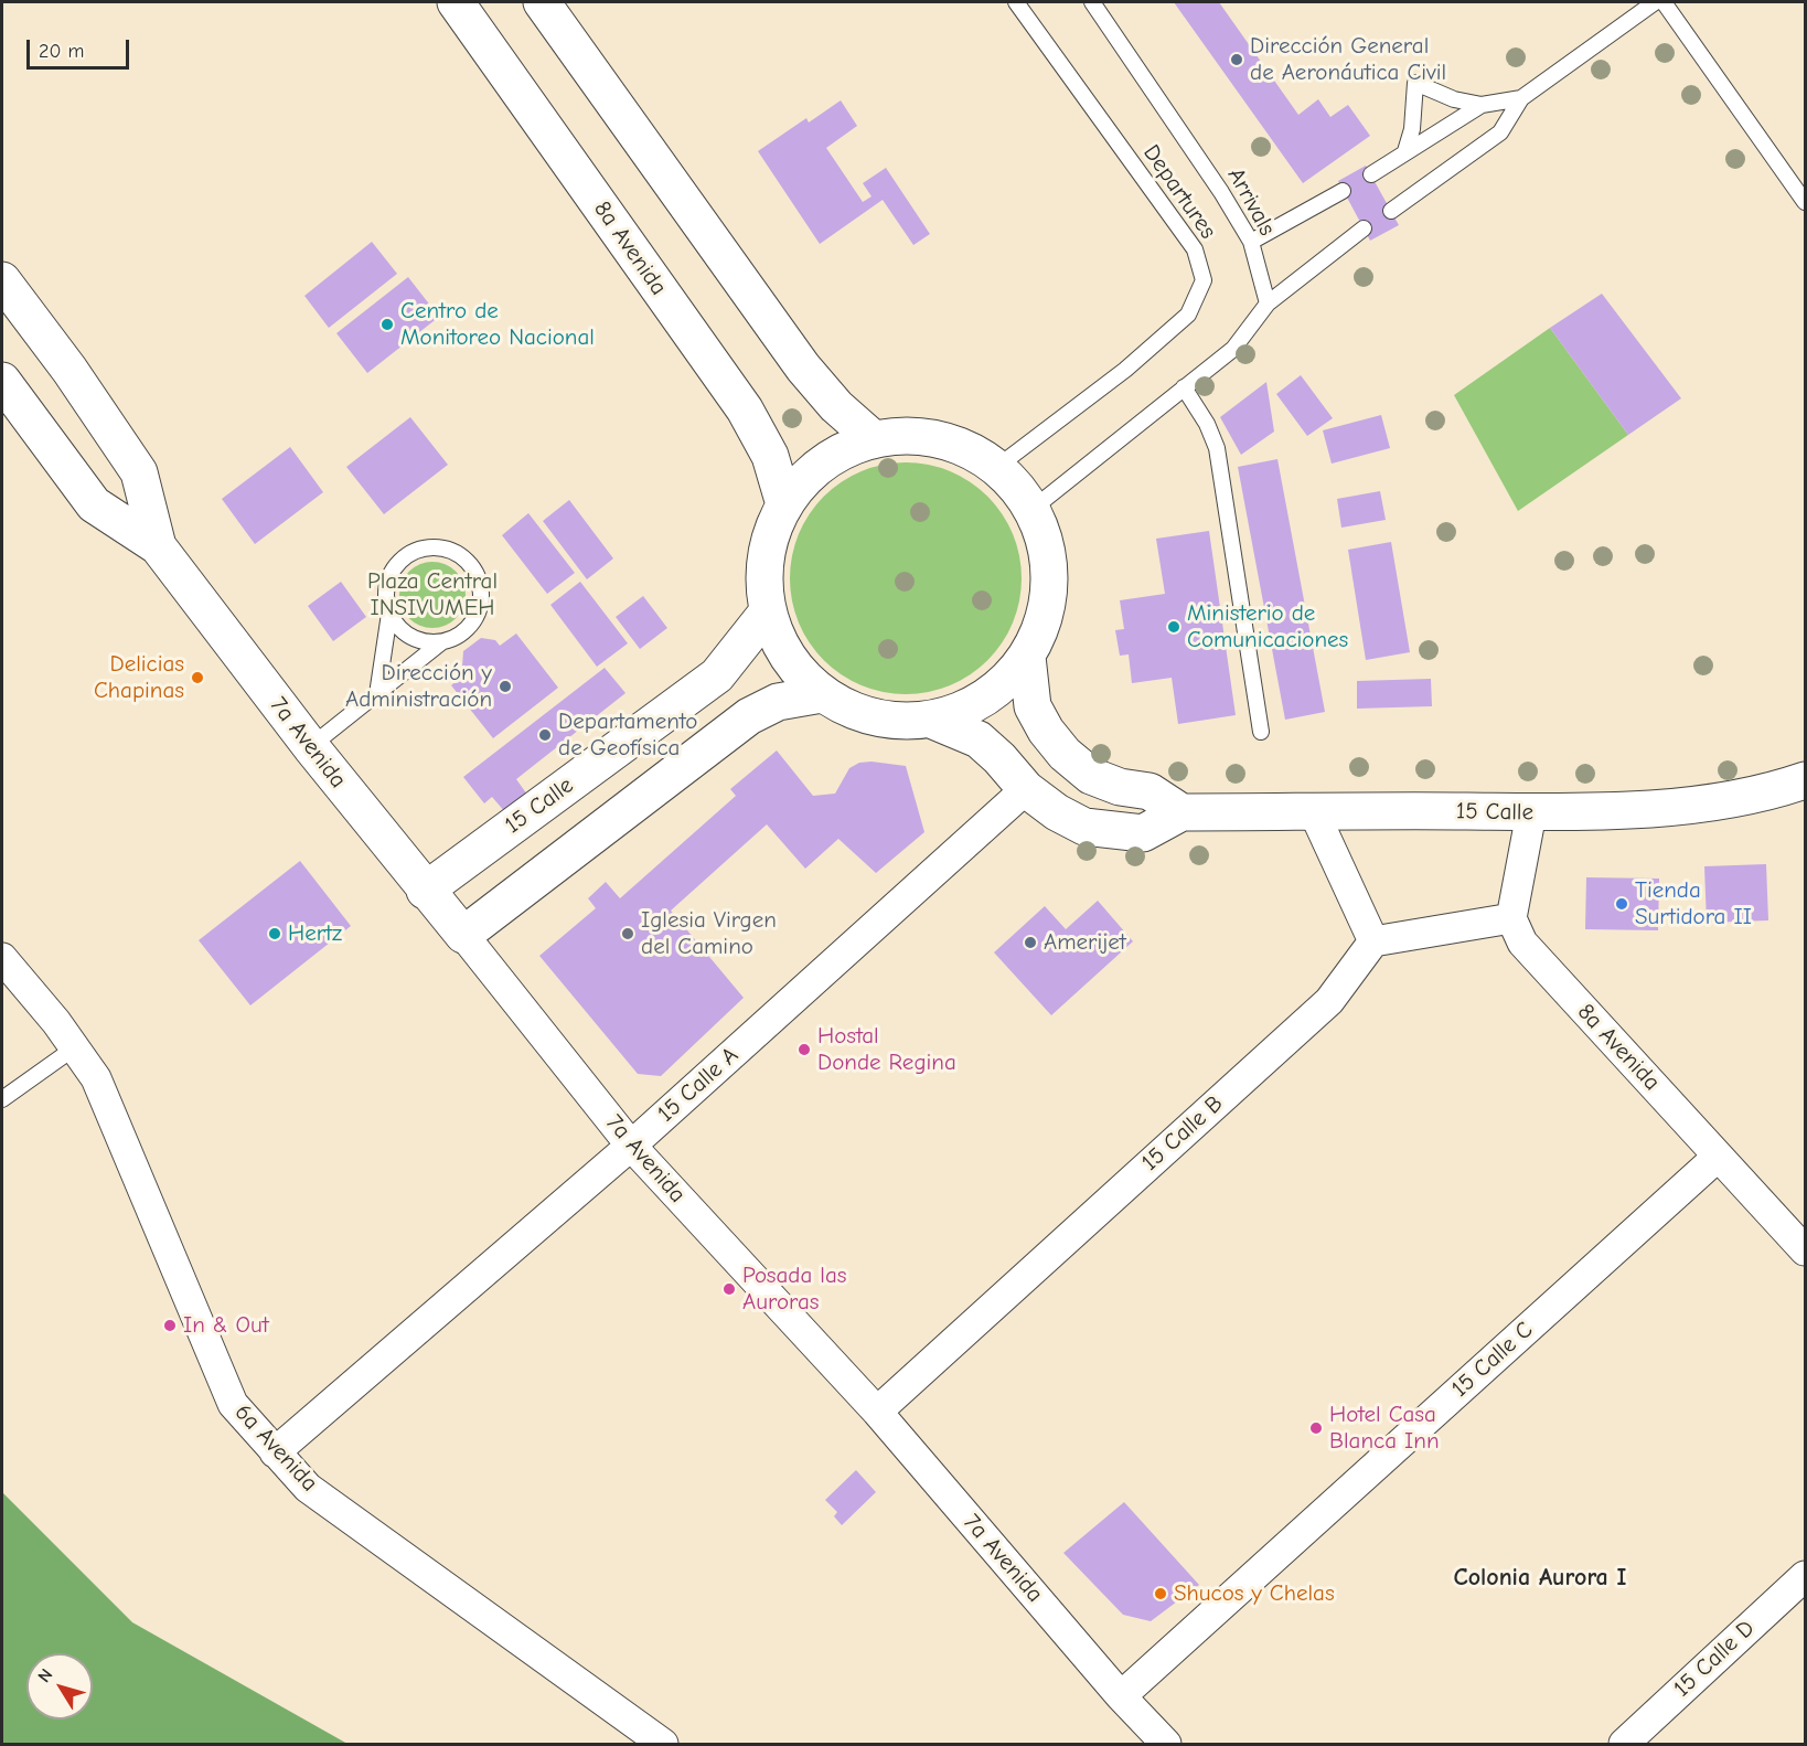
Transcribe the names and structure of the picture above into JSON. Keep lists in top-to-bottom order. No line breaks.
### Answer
{"streets":{"main road":["8a Avenida","7a Avenida","15 Calle"],"street":["15 Calle A","15 Calle B","15 Calle C","6a Avenida","15 Calle D"],"lane":["Departures","Arrivals"]},"crossings":[["8a Avenida","15 Calle C"],["7a Avenida","15 Calle"],["7a Avenida","15 Calle A"],["7a Avenida","15 Calle B"],["7a Avenida","15 Calle C"],["15 Calle","15 Calle A"],["15 Calle A","6a Avenida"]],"districts":["Colonia Aurora I"],"parks":["Plaza Central INSIVUMEH"],"places":["Dirección General de Aeronáutica Civil","Centro de Monitoreo Nacional","Ministerio de Comunicaciones","Delicias Chapinas","Dirección y Administración","Departamento de Geofísica","Tienda Surtidora II","Hertz","Iglesia Virgen del Camino","Amerijet","Hostal Donde Regina","Posada las Auroras","In & Out","Hotel Casa Blanca Inn","Shucos y Chelas"],"scale_bar":"20 m","north":"top left"}
